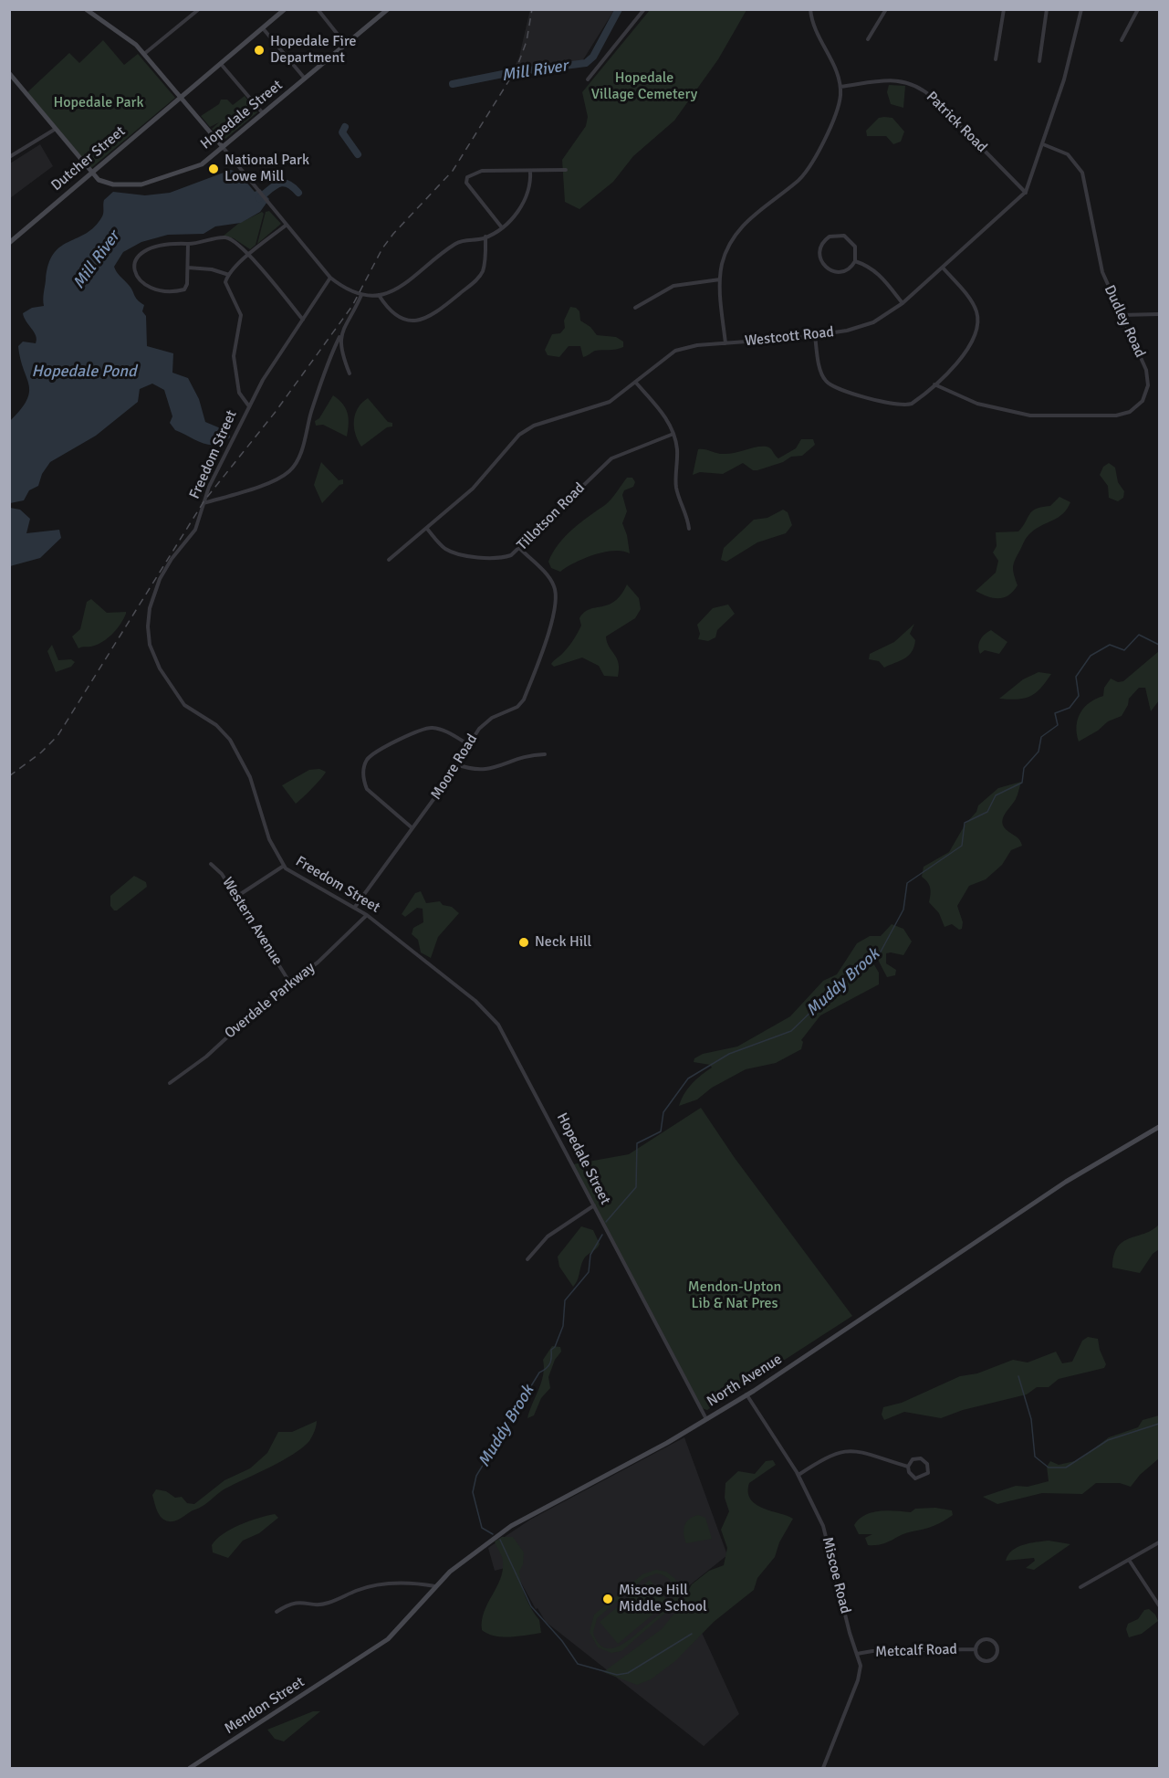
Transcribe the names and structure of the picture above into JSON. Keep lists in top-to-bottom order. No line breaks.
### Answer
{"streets":{"main road":["Hopedale Street","Dutcher Street","North Avenue","Mendon Street"],"street":["Patrick Road","Dudley Road","Westcott Road","Freedom Street","Tillotson Road","Moore Road","Western Avenue","Overdale Parkway","Miscoe Road","Metcalf Road"]},"crossings":[["Hopedale Street","Dutcher Street"],["Hopedale Street","Freedom Street"],["Hopedale Street","North Avenue"],["Patrick Road","Westcott Road"],["Dudley Road","Westcott Road"],["Westcott Road","Tillotson Road"],["Freedom Street","Moore Road"],["Freedom Street","Overdale Parkway"],["Tillotson Road","Moore Road"],["Western Avenue","Overdale Parkway"],["North Avenue","Miscoe Road"],["North Avenue","Mendon Street"],["Miscoe Road","Metcalf Road"]],"water":["Mill River","Hopedale Pond","Muddy Brook"],"parks":["Hopedale Village Cemetery","Hopedale Park","Mendon-Upton Lib & Nat Pres"],"places":["Hopedale Fire Department","National Park Lowe Mill","Neck Hill","Miscoe Hill Middle School"]}
